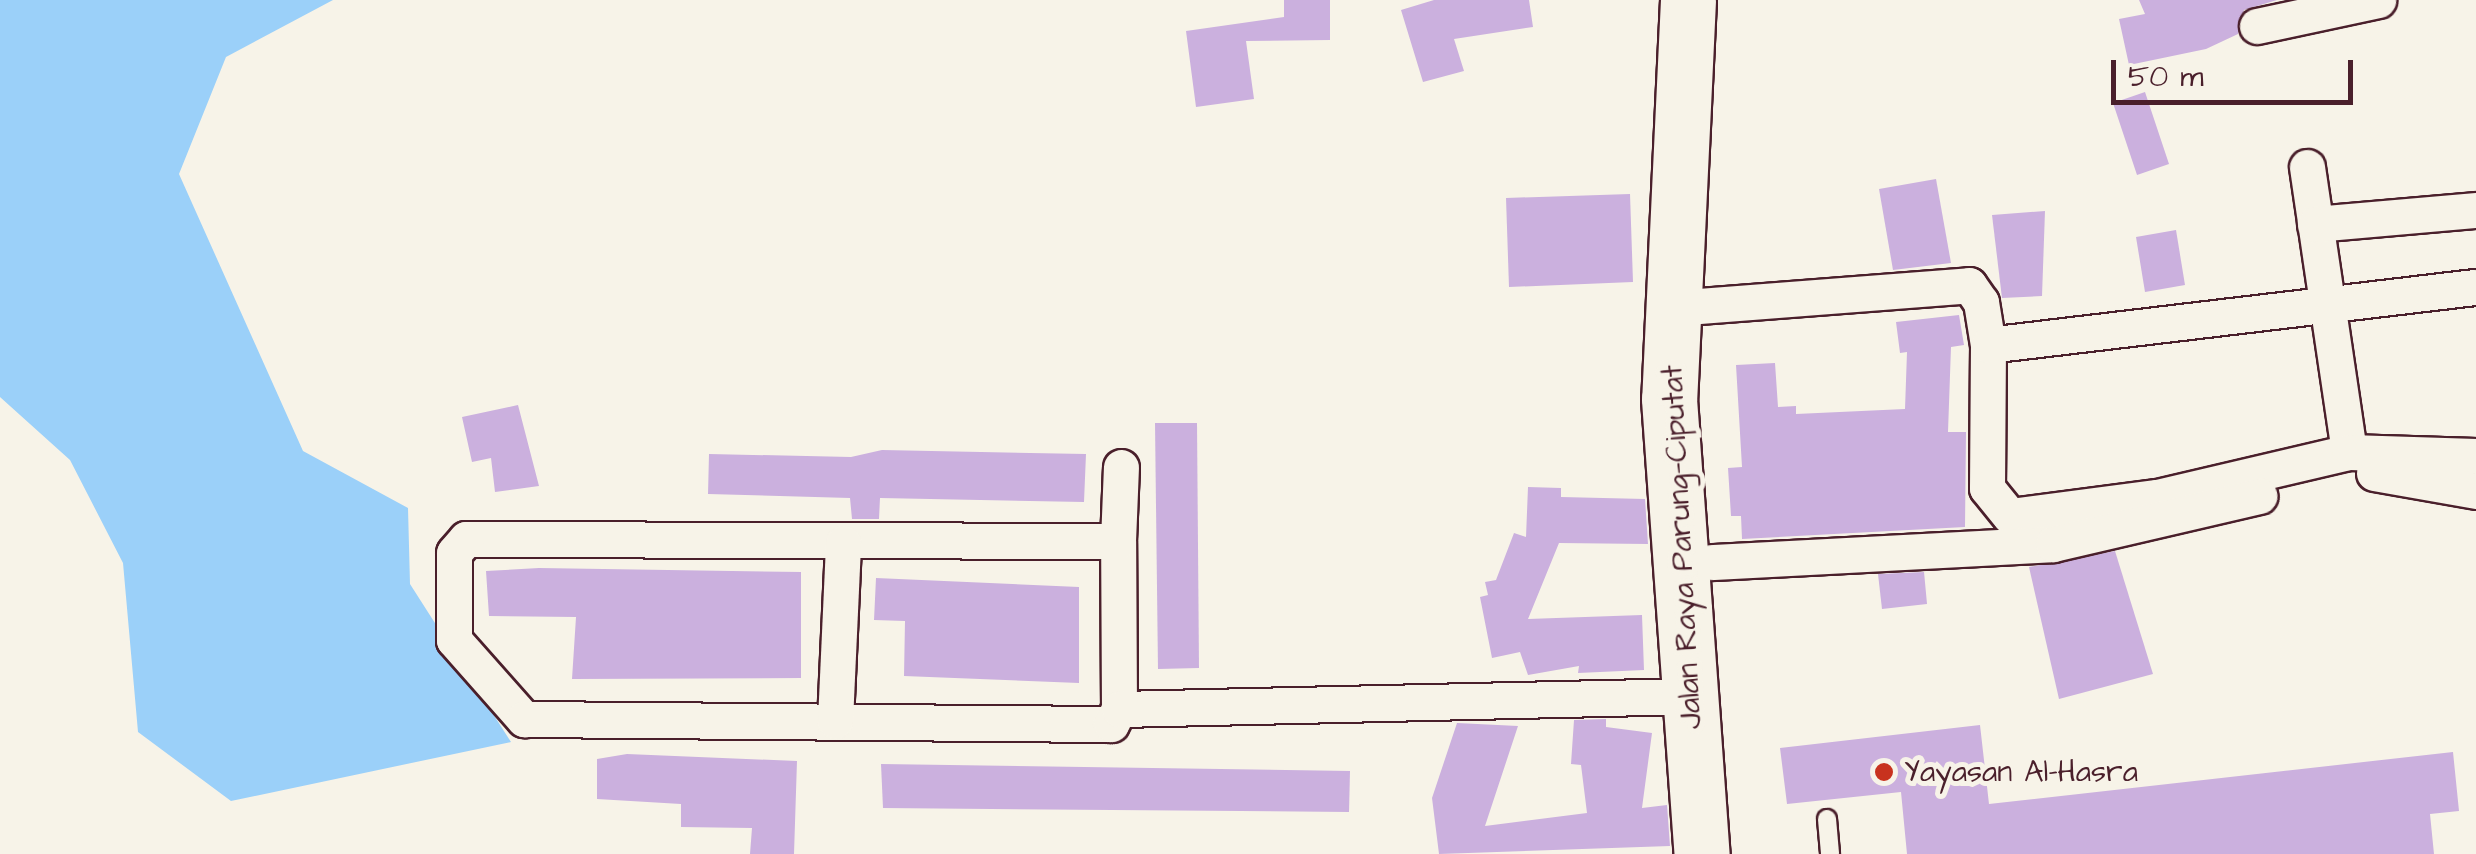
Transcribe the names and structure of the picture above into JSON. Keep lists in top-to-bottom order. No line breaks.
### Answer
{"streets":{"highway":["Jalan Raya Parung—Ciputat"]},"places":["Yayasan Al-Hasra"],"scale_bar":"50 m"}
